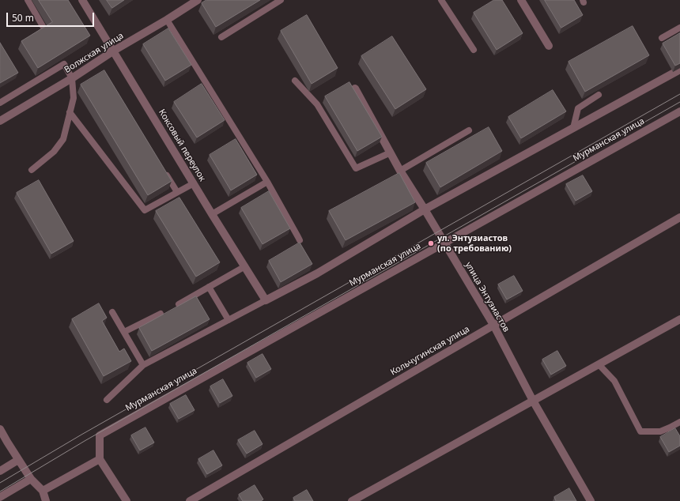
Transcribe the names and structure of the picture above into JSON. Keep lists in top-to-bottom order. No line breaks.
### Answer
{"streets":{"street":["Волжская улица","Мурманская улица","Коксовый переулок","улица Энтузиастов","Кольчугинская улица"]},"crossings":[["Волжская улица","Коксовый переулок"],["Мурманская улица","улица Энтузиастов"],["улица Энтузиастов","Кольчугинская улица"]],"places":["ул. Энтузиастов (по требованию)"],"scale_bar":"50 m"}
